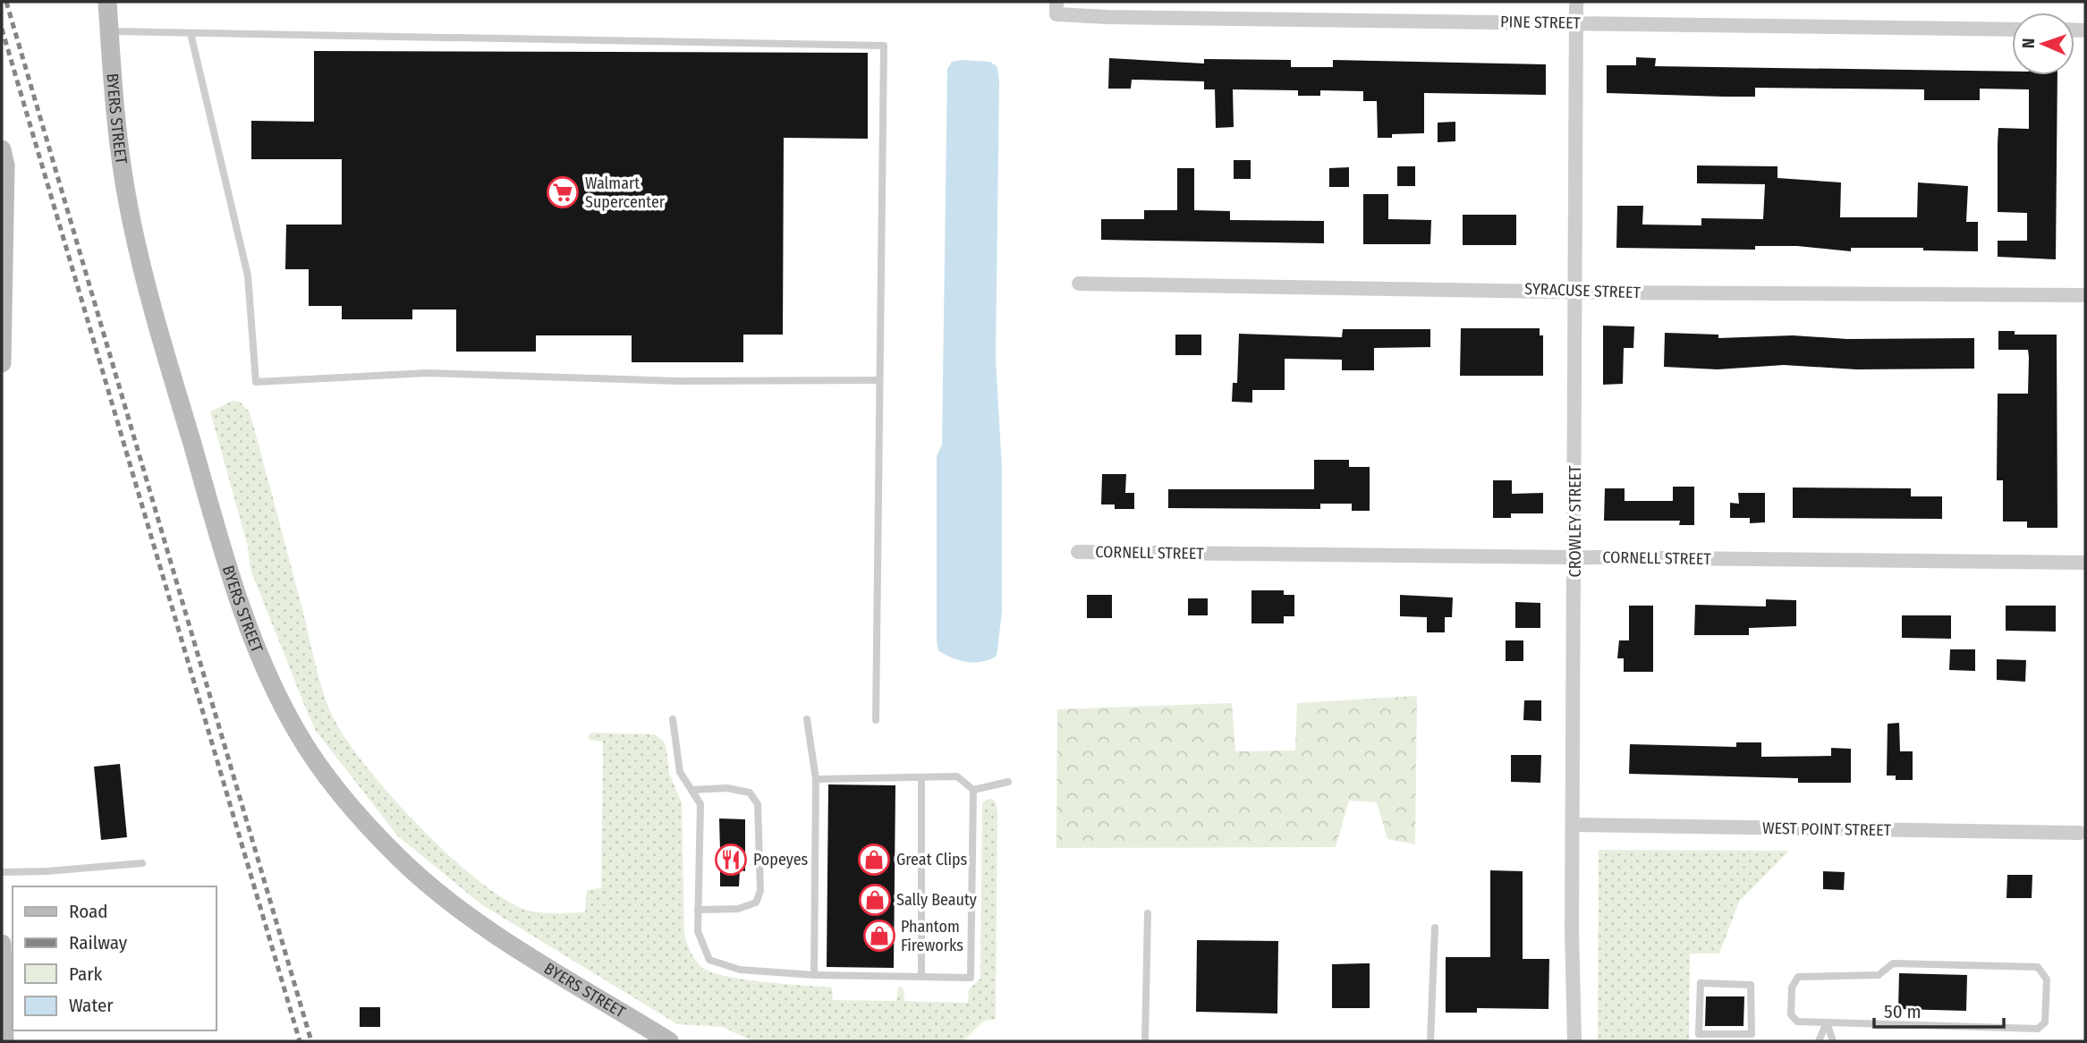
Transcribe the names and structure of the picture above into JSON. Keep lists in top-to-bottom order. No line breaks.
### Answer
{"streets":{"street":["PINE STREET","BYERS STREET","SYRACUSE STREET","CROWLEY STREET","CORNELL STREET","WEST POINT STREET"]},"crossings":[["PINE STREET","CROWLEY STREET"],["SYRACUSE STREET","CROWLEY STREET"],["CROWLEY STREET","CORNELL STREET"],["CROWLEY STREET","WEST POINT STREET"]],"places":{"supermarket":["Walmart Supercenter"],"restaurant":["Popeyes"],"shop":["Great Clips","Sally Beauty","Phantom Fireworks"]},"legend":["Road","Railway","Park","Water"],"scale_bar":"50 m","north":"left"}
